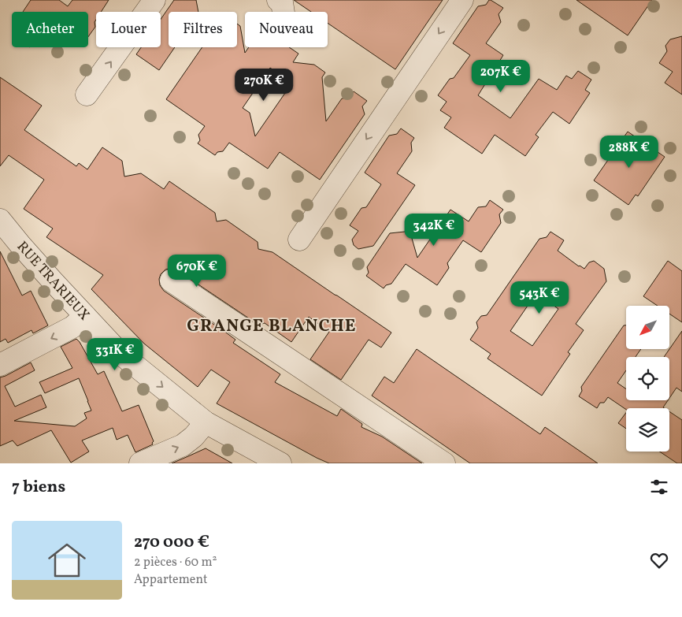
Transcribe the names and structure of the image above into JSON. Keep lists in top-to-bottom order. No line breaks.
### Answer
{"streets":{"street":["RUE TRARIEUX"]},"districts":["GRANGE BLANCHE"],"north":"bottom left","page":{"chip":["Acheter","Louer","Filtres","Nouveau"],"price":["207K €","270K €","288K €","342K €","670K €","543K €","331K €"],"heading":"7 biens","list":[{"name":"270 000 €","note":"2 pièces · 60 m² · Appartement"}]}}
